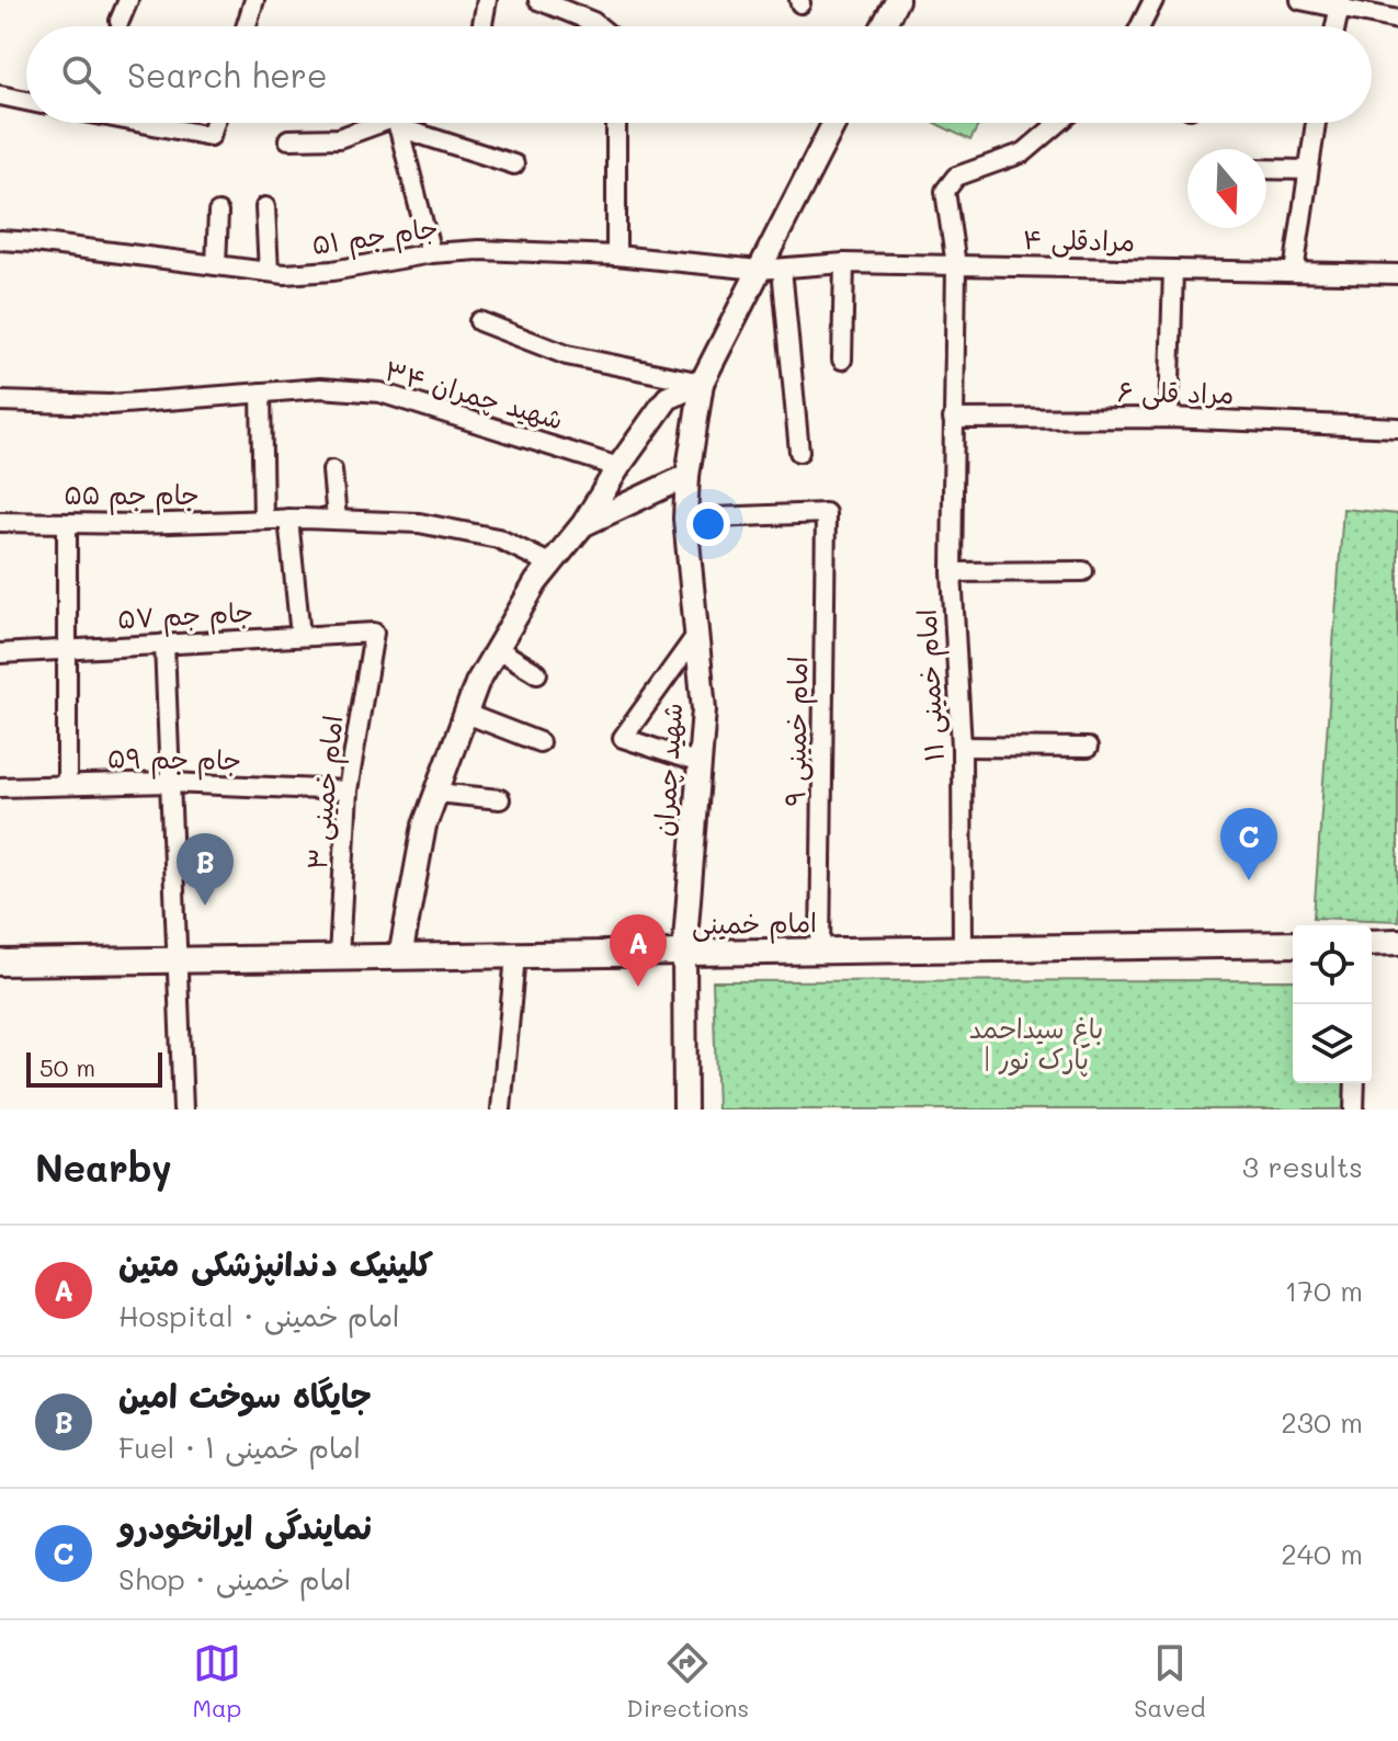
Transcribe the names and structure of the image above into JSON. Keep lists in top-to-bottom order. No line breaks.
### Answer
{"streets":{"main road":["امام خمینی"],"street":["جام جم ۵۱","مرادقلی ۴","مراد قلی ۶","شهید چمران ۳۴","جام جم ۵۵","جام جم ۵۷","امام خمینی ۱۱","امام خمینی ۹","جام جم ۵۹","شهید چمران","امام خمینی ۳"]},"crossings":[["جام جم ۵۱","مرادقلی ۴"],["جام جم ۵۱","شهید چمران"],["مرادقلی ۴","امام خمینی ۱۱"],["مرادقلی ۴","شهید چمران"],["مراد قلی ۶","امام خمینی ۱۱"],["جام جم ۵۷","امام خمینی ۳"],["امام خمینی ۱۱","امام خمینی"],["امام خمینی ۹","شهید چمران"],["امام خمینی ۹","امام خمینی"],["جام جم ۵۹","امام خمینی ۳"],["شهید چمران","امام خمینی"],["امام خمینی ۳","امام خمینی"]],"parks":["باغ سیداحمد | پارک نور"],"scale_bar":"50 m","north":"bottom","page":{"search":"Search here","pins":["C","B","A"],"scale":"50 m","heading":["Nearby","3 results"],"list":[{"mark":"A","name":"کلینیک دندانپزشکی متین","note":"Hospital · امام خمینی","value":"170 m"},{"mark":"B","name":"جایگاه سوخت امین","note":"Fuel · امام خمینی ۱","value":"230 m"},{"mark":"C","name":"نمایندگی ایرانخودرو","note":"Shop · امام خمینی","value":"240 m"}],"nav":["Map","Directions","Saved"]}}
